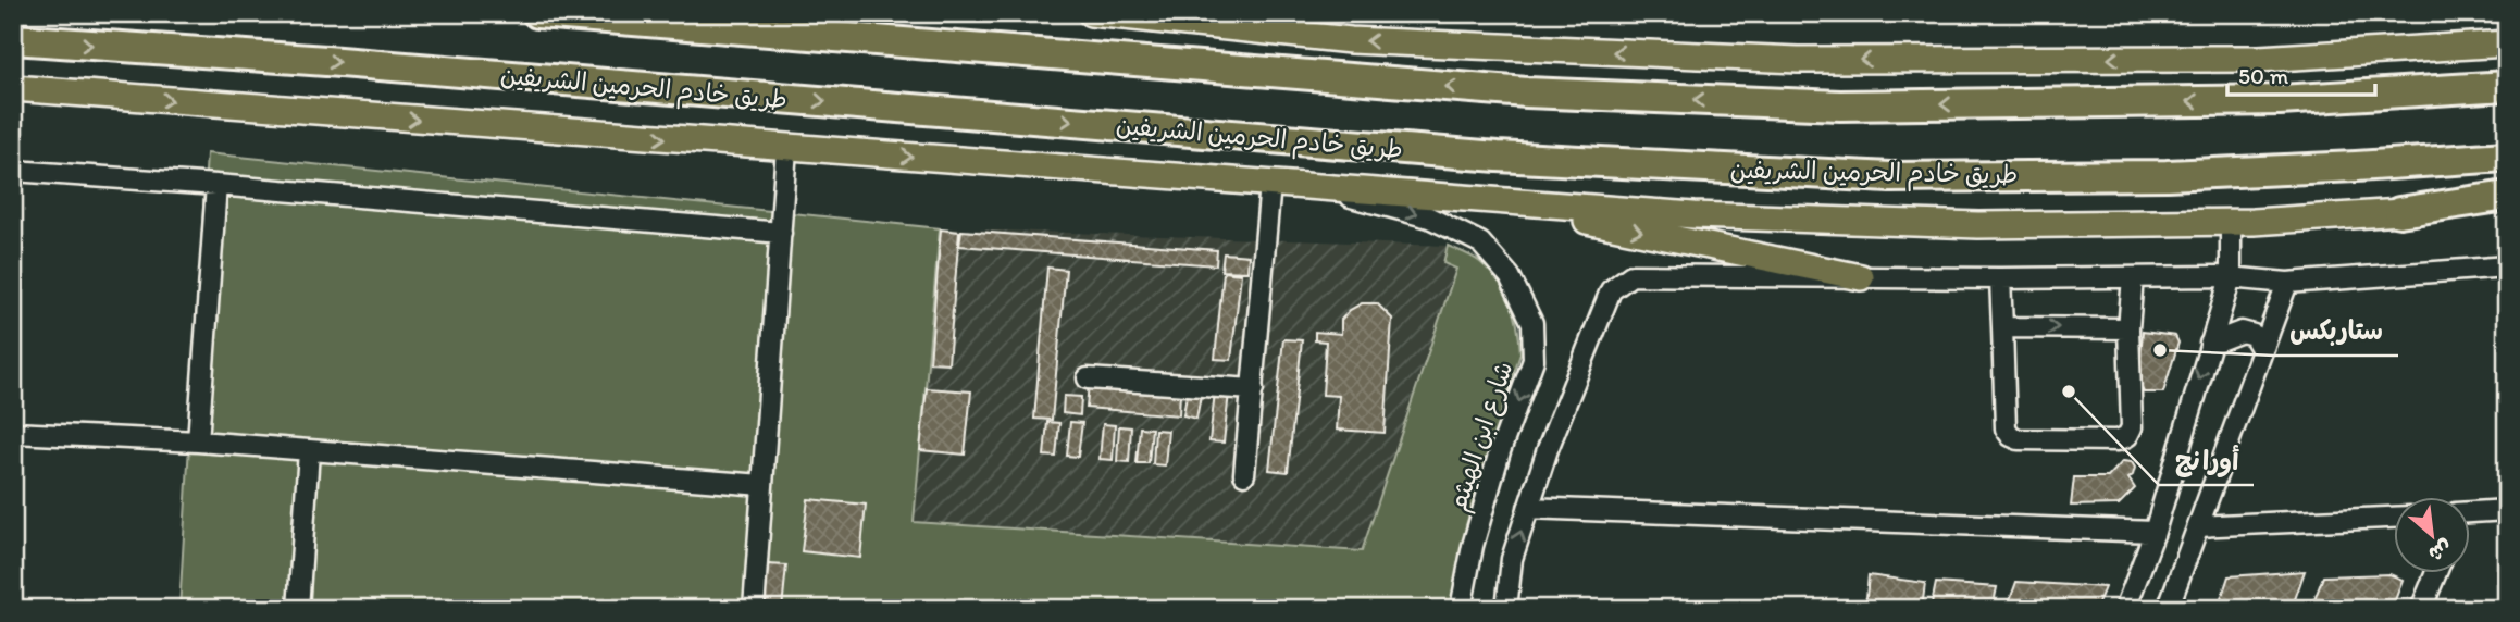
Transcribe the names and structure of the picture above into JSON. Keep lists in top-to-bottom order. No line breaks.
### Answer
{"streets":{"highway":["طريق خادم الحرمين الشريفين"],"street":["شارع ابن الهيثم"]},"places":["ستاربكس","أورانج"],"scale_bar":"50 m","north":"bottom right"}
